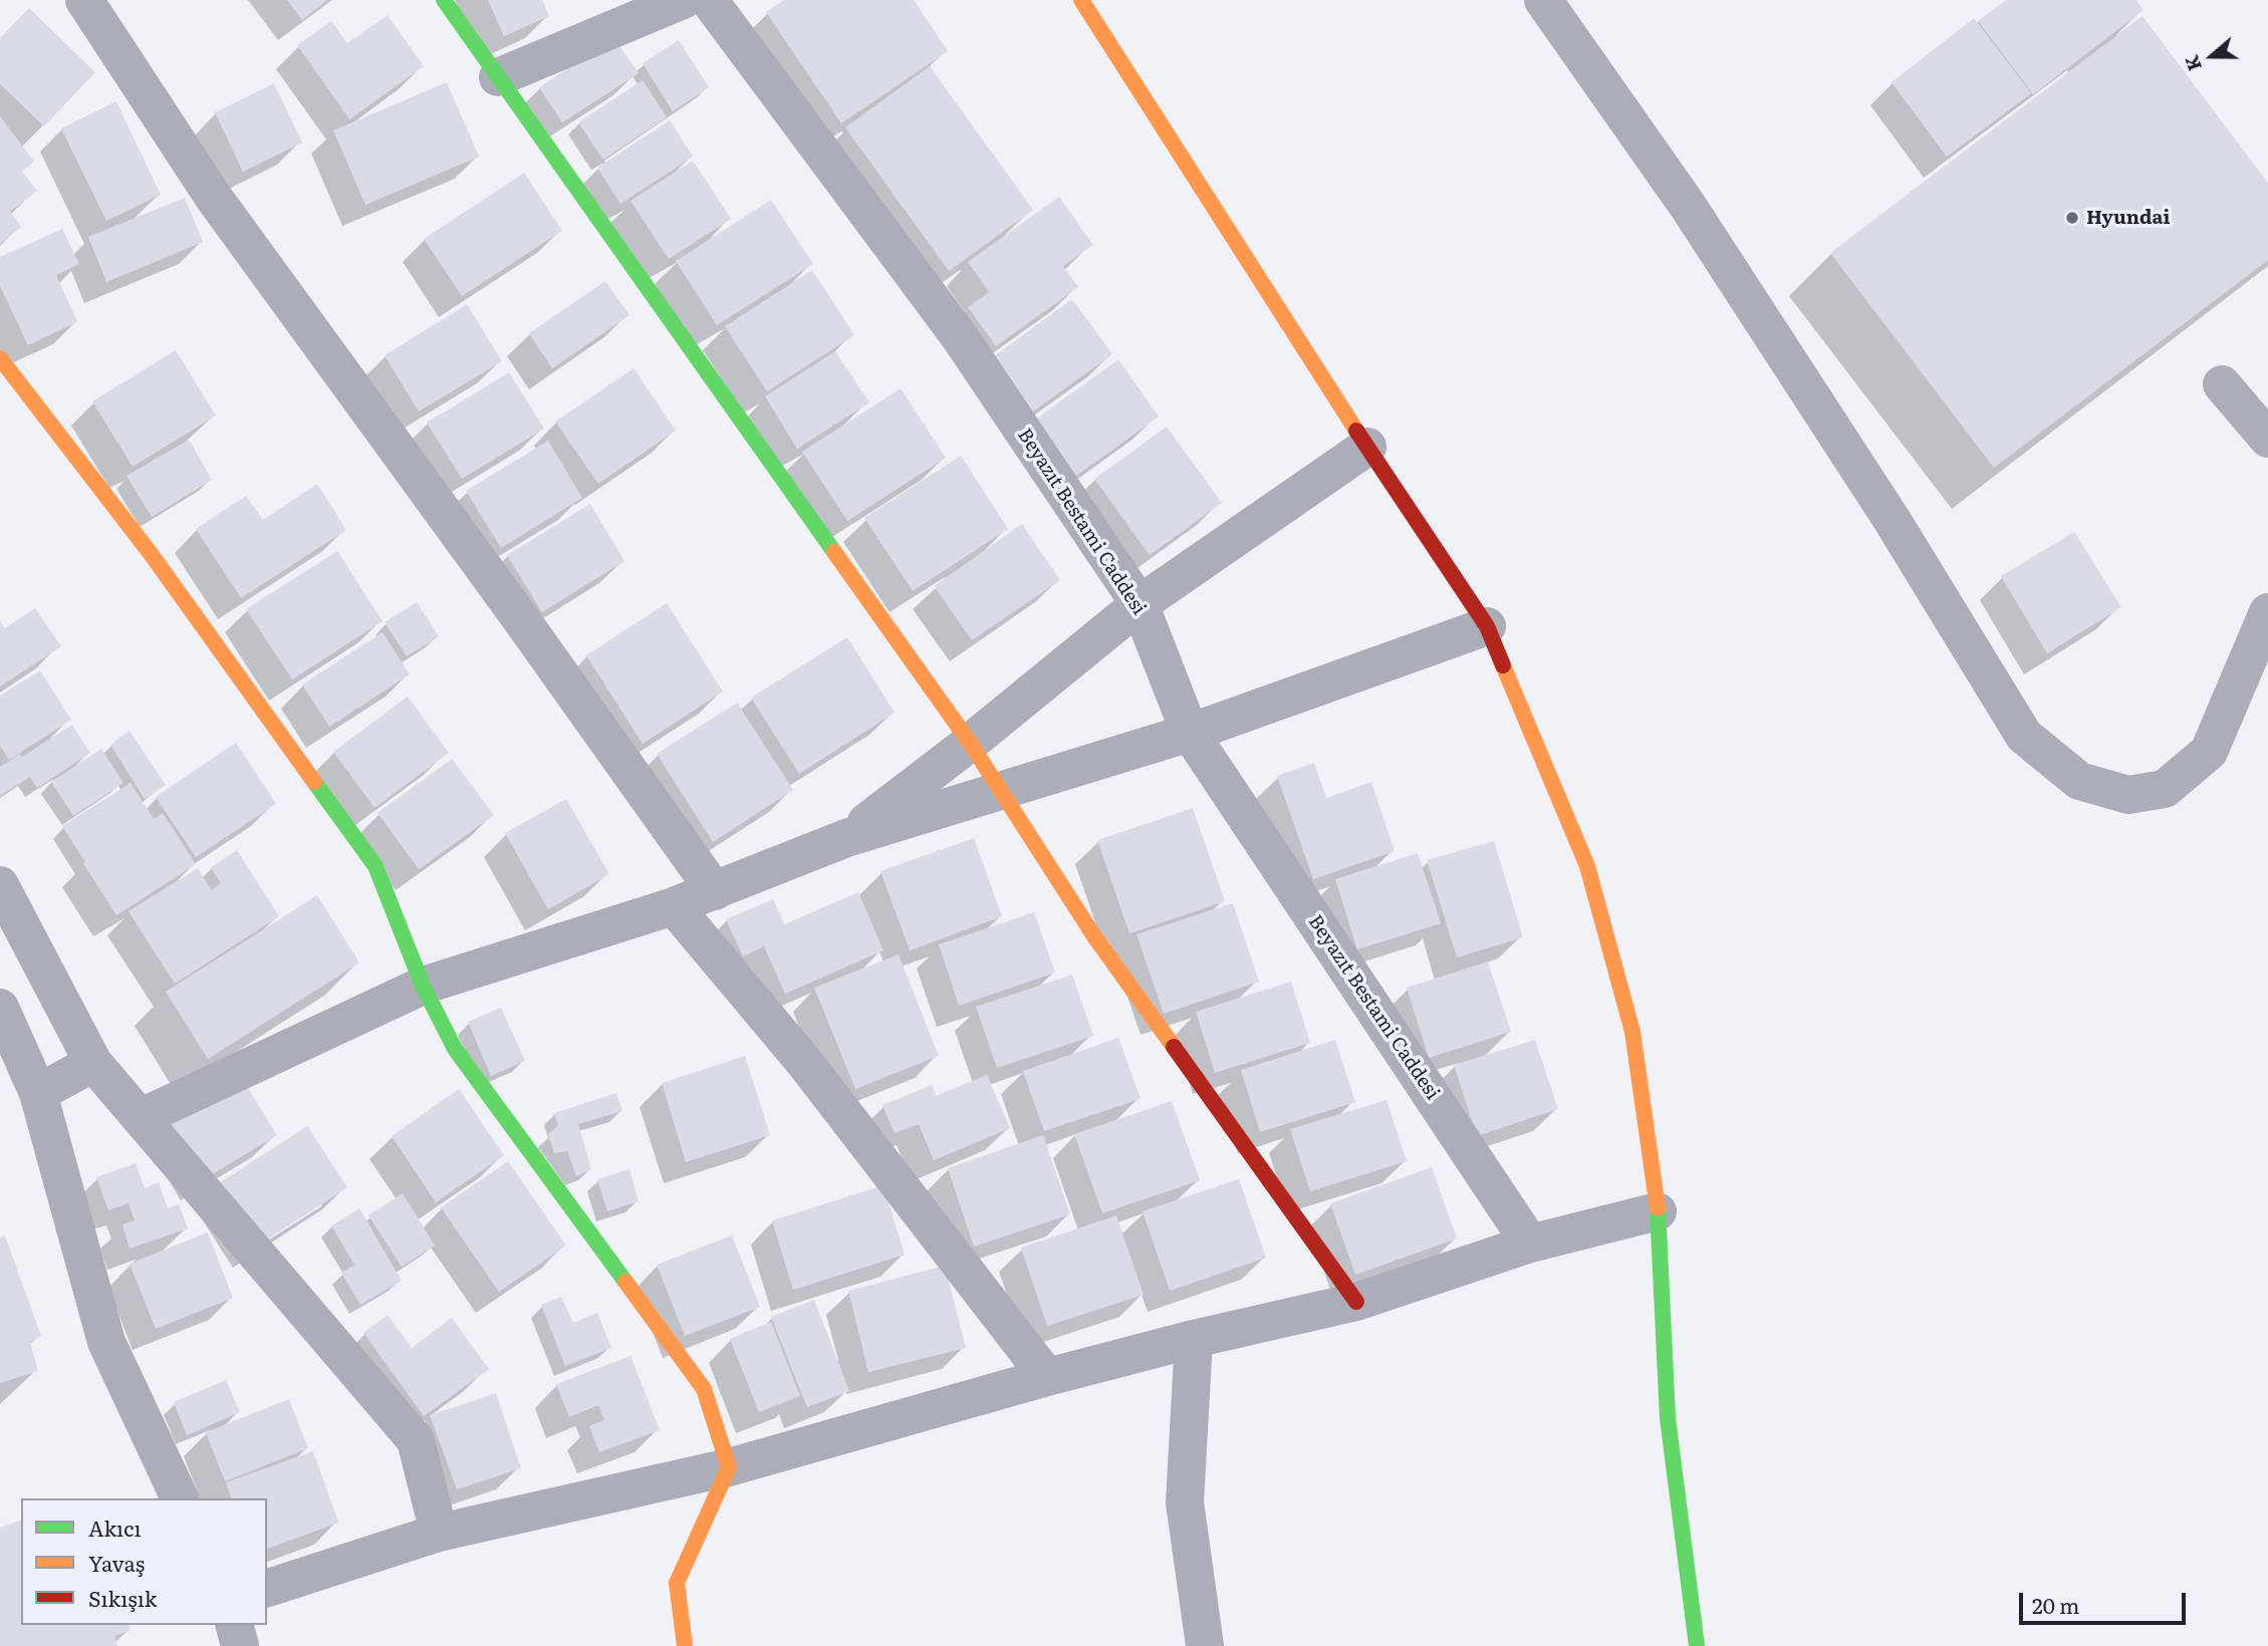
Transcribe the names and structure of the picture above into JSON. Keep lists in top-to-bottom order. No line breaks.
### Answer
{"streets":{"street":["Beyazıt Bestami Caddesi"]},"places":["Hyundai"],"legend":["Akıcı","Yavaş","Sıkışık"],"scale_bar":"20 m","north":"left"}
